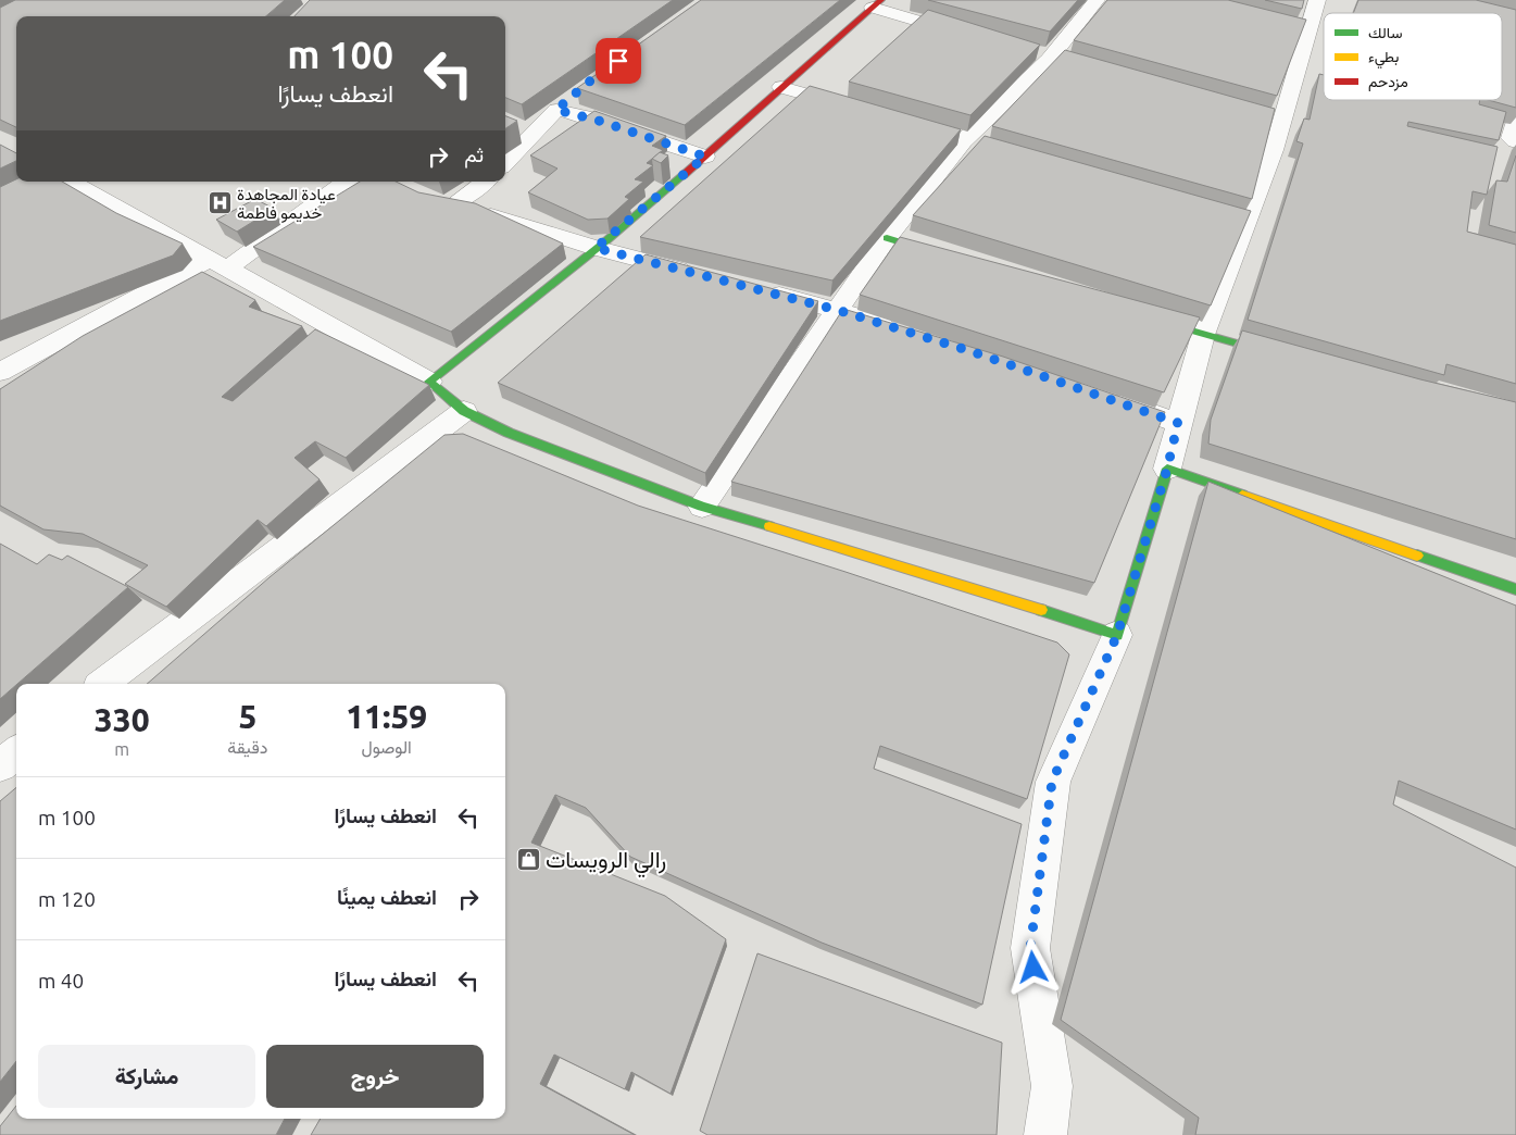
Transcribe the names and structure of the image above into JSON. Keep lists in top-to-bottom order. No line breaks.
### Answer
{"places":{"hospital":["عيادة المجاهدة خديمو فاطمة"],"shop":["رالي الرويسات"]},"legend":["سالك","بطيء","مزدحم"],"page":{"turn":["100 m","انعطف يسارًا"],"then":"ثم","eta":["11:59","الوصول","5","دقيقة","330","m"],"list":[{"name":"انعطف يسارًا","value":"100 m"},{"name":"انعطف يمينًا","value":"120 m"},{"name":"انعطف يسارًا","value":"40 m"}],"buttons":["خروج","مشاركة"]}}
